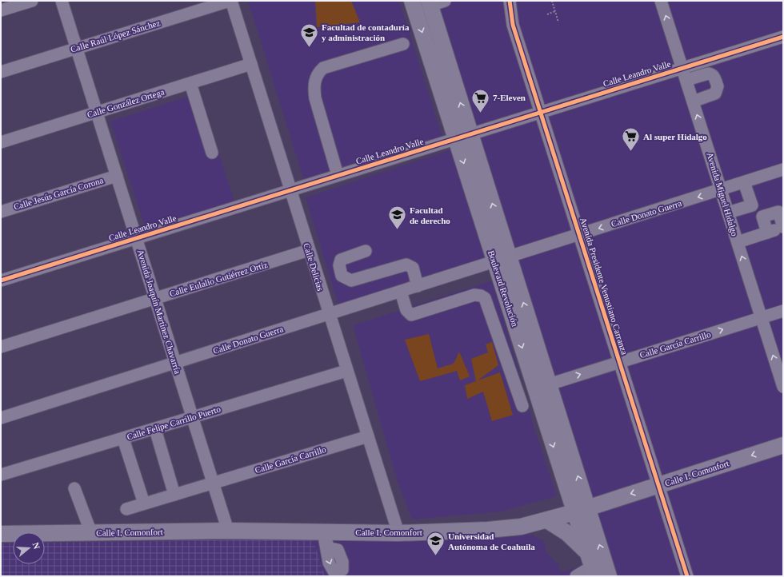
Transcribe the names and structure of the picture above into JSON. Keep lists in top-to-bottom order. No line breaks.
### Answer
{"streets":{"main road":["Boulevard Revolución","Calle I. Comonfort"],"street":["Calle Raúl López Sánchez","Calle Leandro Valle","Calle González Ortega","Calle Jesús García Corona","Avenida Miguel Hidalgo","Calle Donato Guerra","Calle Delicias","Calle Eulalio Gutiérrez Ortiz","Avenida Presidente Venustiano Carranza","Avenida Joaquín Martínez Chavarría","Calle García Carrillo","Calle Felipe Carrillo Puerto"]},"crossings":[["Calle Raúl López Sánchez","Calle Delicias"],["Calle Raúl López Sánchez","Avenida Joaquín Martínez Chavarría"],["Calle Leandro Valle","Avenida Miguel Hidalgo"],["Calle Leandro Valle","Calle Delicias"],["Calle Leandro Valle","Avenida Presidente Venustiano Carranza"],["Calle Leandro Valle","Avenida Joaquín Martínez Chavarría"],["Calle González Ortega","Calle Delicias"],["Calle González Ortega","Avenida Joaquín Martínez Chavarría"],["Calle Jesús García Corona","Avenida Joaquín Martínez Chavarría"],["Avenida Miguel Hidalgo","Calle Donato Guerra"],["Avenida Miguel Hidalgo","Calle García Carrillo"],["Calle Donato Guerra","Calle Delicias"],["Calle Donato Guerra","Avenida Presidente Venustiano Carranza"],["Calle Donato Guerra","Boulevard Revolución"],["Calle Donato Guerra","Avenida Joaquín Martínez Chavarría"],["Calle Delicias","Calle Eulalio Gutiérrez Ortiz"],["Calle Delicias","Calle García Carrillo"],["Calle Delicias","Calle Felipe Carrillo Puerto"],["Calle Delicias","Calle I. Comonfort"],["Calle Eulalio Gutiérrez Ortiz","Avenida Joaquín Martínez Chavarría"],["Avenida Presidente Venustiano Carranza","Calle García Carrillo"],["Avenida Presidente Venustiano Carranza","Calle I. Comonfort"],["Boulevard Revolución","Calle I. Comonfort"],["Avenida Joaquín Martínez Chavarría","Calle García Carrillo"],["Avenida Joaquín Martínez Chavarría","Calle Felipe Carrillo Puerto"],["Avenida Joaquín Martínez Chavarría","Calle I. Comonfort"]],"one_way":["Avenida Miguel Hidalgo","Calle García Carrillo"],"places":{"school or university":["Facultad de contaduría y administración","Facultad de derecho","Universidad Autónoma de Coahuila"],"supermarket":["7-Eleven","Al super Hidalgo"]},"north":"right"}
